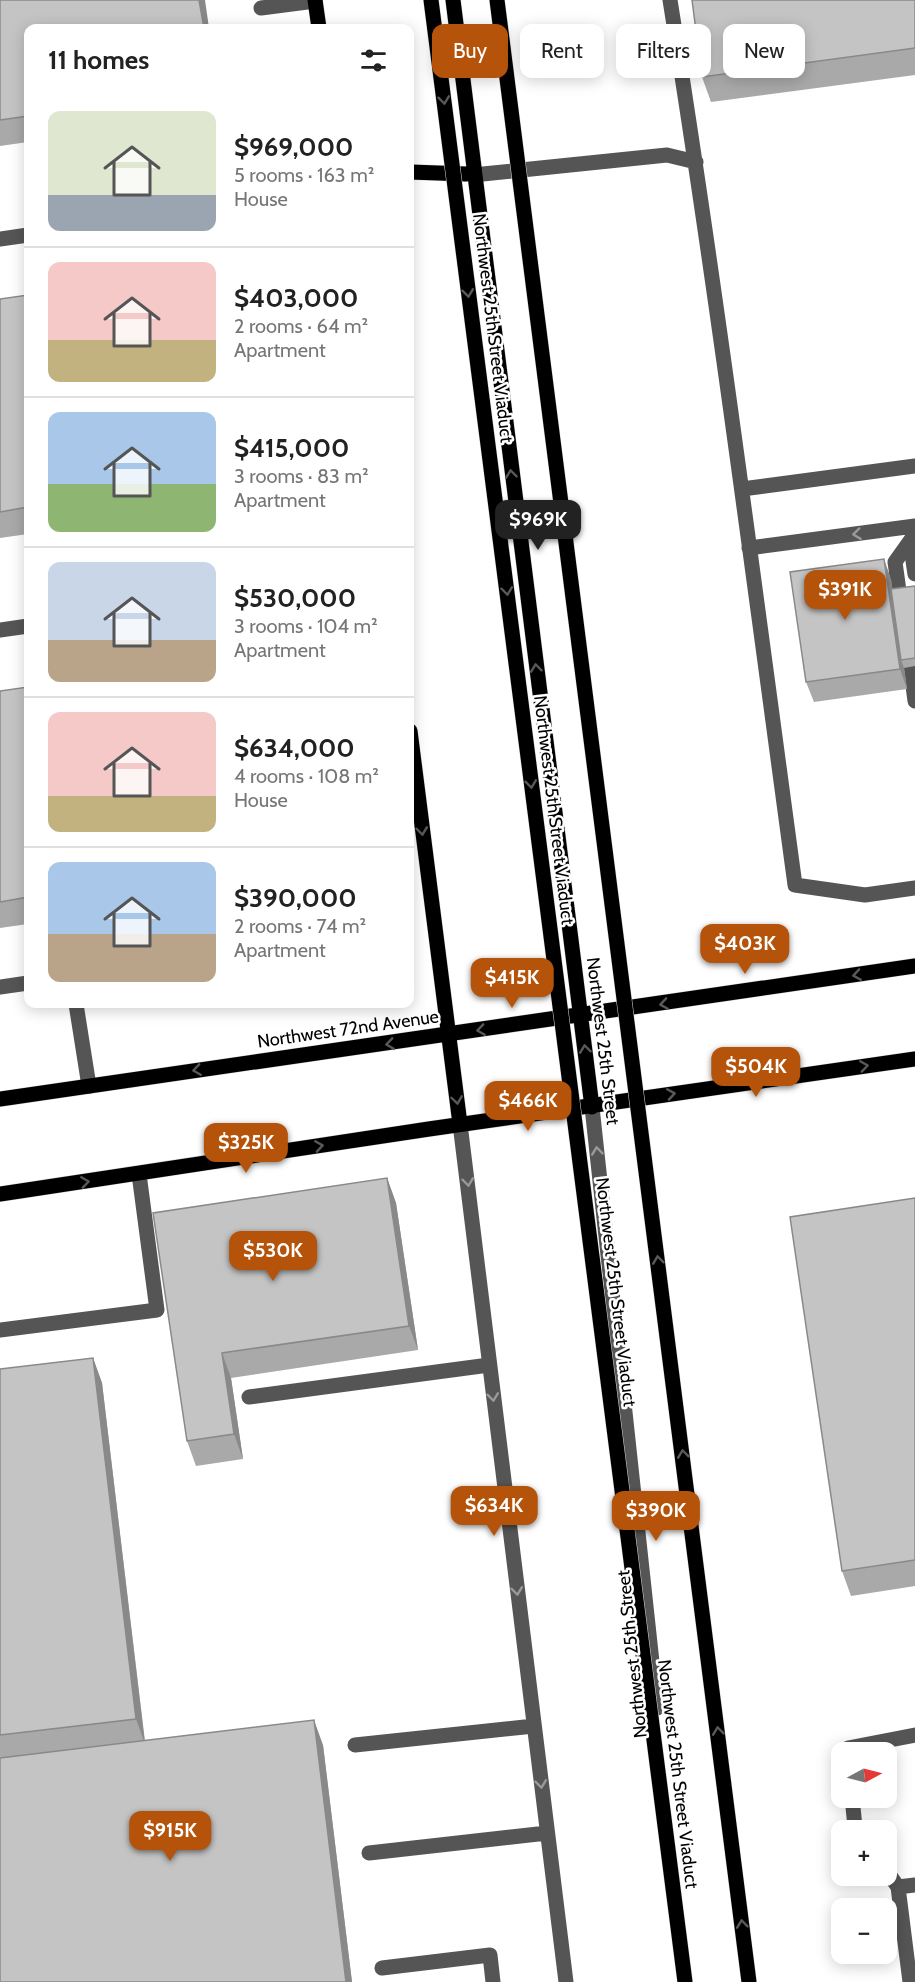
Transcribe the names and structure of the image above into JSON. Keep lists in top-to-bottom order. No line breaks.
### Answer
{"streets":{"main road":["Northwest 25th Street Viaduct","Northwest 72nd Avenue","Northwest 25th Street"]},"crossings":[["Northwest 25th Street Viaduct","Northwest 25th Street"],["Northwest 72nd Avenue","Northwest 25th Street"]],"north":"right","page":{"chip":["Buy","Rent","Filters","New"],"heading":"11 homes","list":[{"name":"$969,000","note":"5 rooms · 163 m² · House"},{"name":"$403,000","note":"2 rooms · 64 m² · Apartment"},{"name":"$415,000","note":"3 rooms · 83 m² · Apartment"},{"name":"$530,000","note":"3 rooms · 104 m² · Apartment"},{"name":"$634,000","note":"4 rooms · 108 m² · House"},{"name":"$390,000","note":"2 rooms · 74 m² · Apartment"}],"price":["$969K","$391K","$403K","$415K","$504K","$466K","$325K","$530K","$634K","$390K","$915K"],"map_buttons":["+","−"]}}
